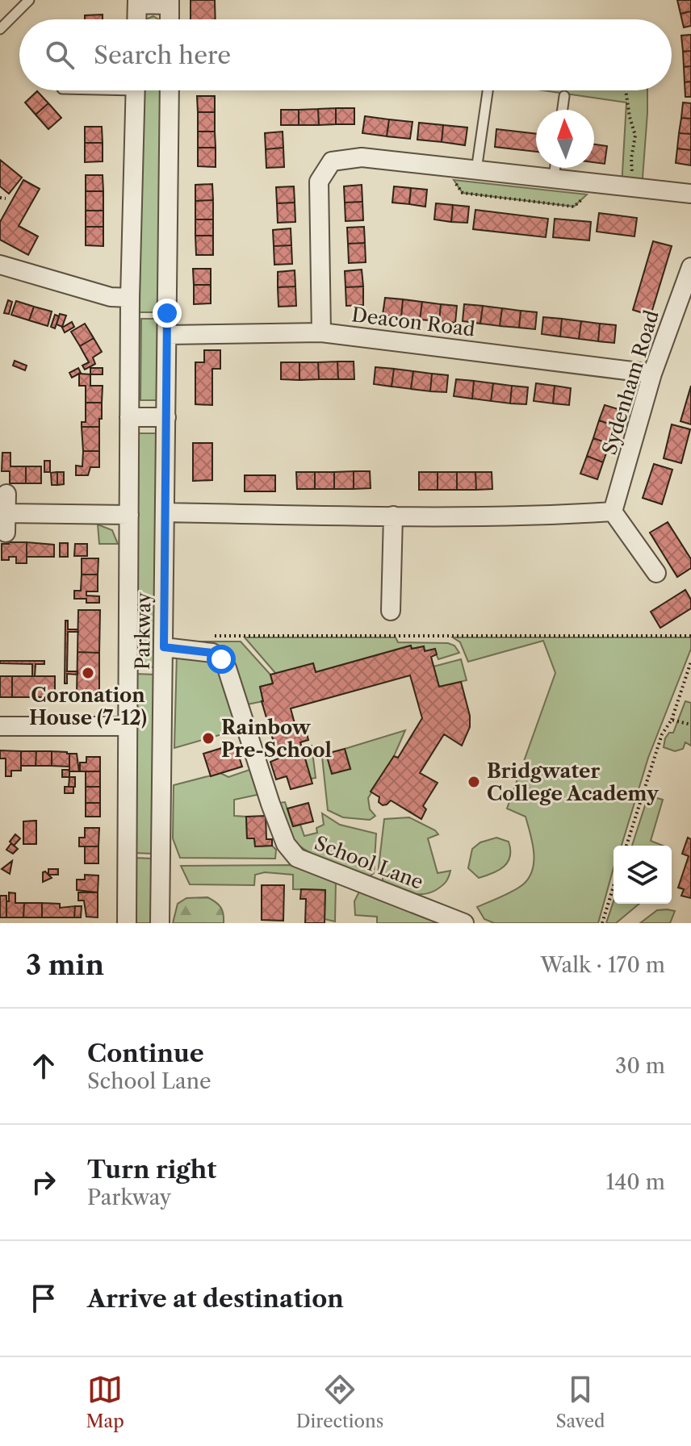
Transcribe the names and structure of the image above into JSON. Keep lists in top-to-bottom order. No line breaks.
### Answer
{"streets":{"street":["Deacon Road","Sydenham Road","Parkway","School Lane"]},"crossings":[["Deacon Road","Sydenham Road"],["Deacon Road","Parkway"],["Parkway","School Lane"]],"places":["Coronation House (7-12)","Rainbow Pre-School","Bridgwater College Academy"],"north":"top","page":{"search":"Search here","heading":["3 min","Walk · 170 m"],"list":[["Continue","School Lane","30 m"],["Turn right","Parkway","140 m"],"Arrive at destination"],"nav":["Map","Directions","Saved"]}}
